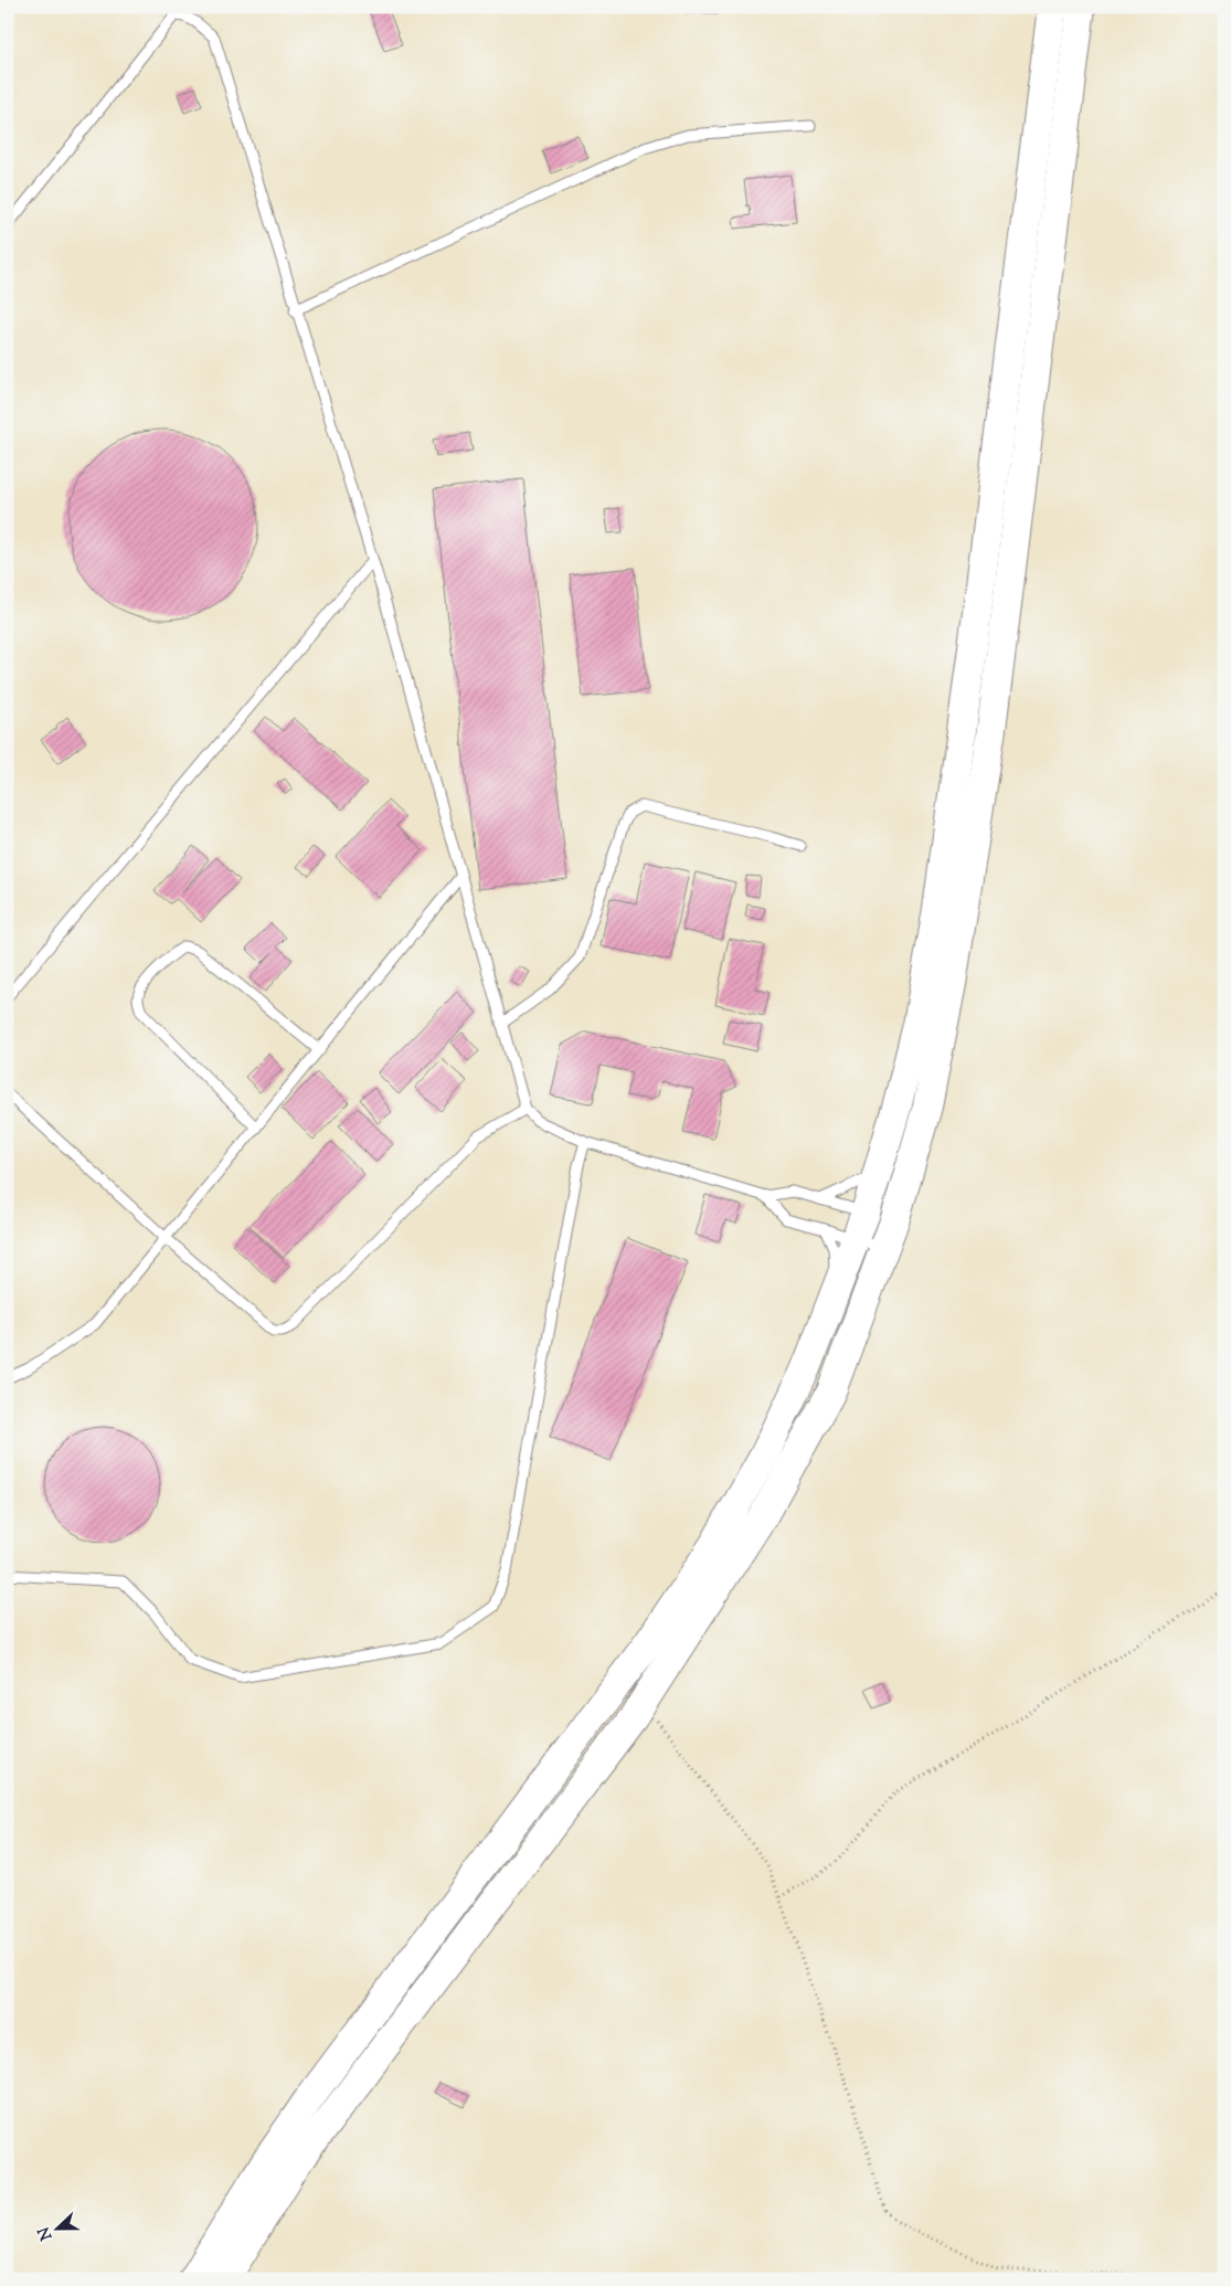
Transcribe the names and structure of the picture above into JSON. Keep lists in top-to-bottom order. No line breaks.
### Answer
{"north":"left"}
